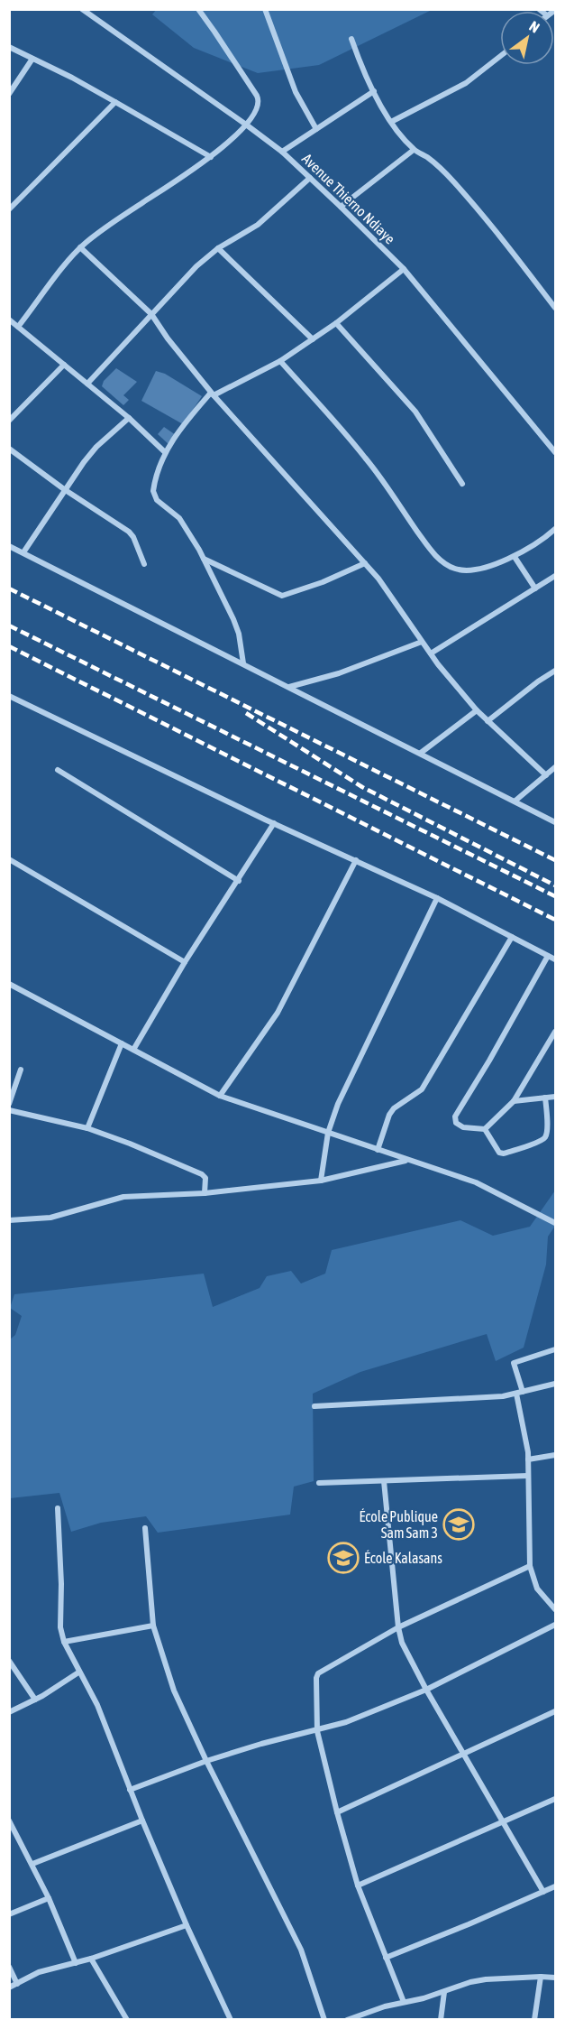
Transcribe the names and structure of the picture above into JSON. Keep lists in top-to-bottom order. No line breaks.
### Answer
{"streets":{"street":["Avenue Thierno Ndiaye"]},"places":{"school or university":["École Publique Sam Sam 3","École Kalasans"]},"north":"top right"}
